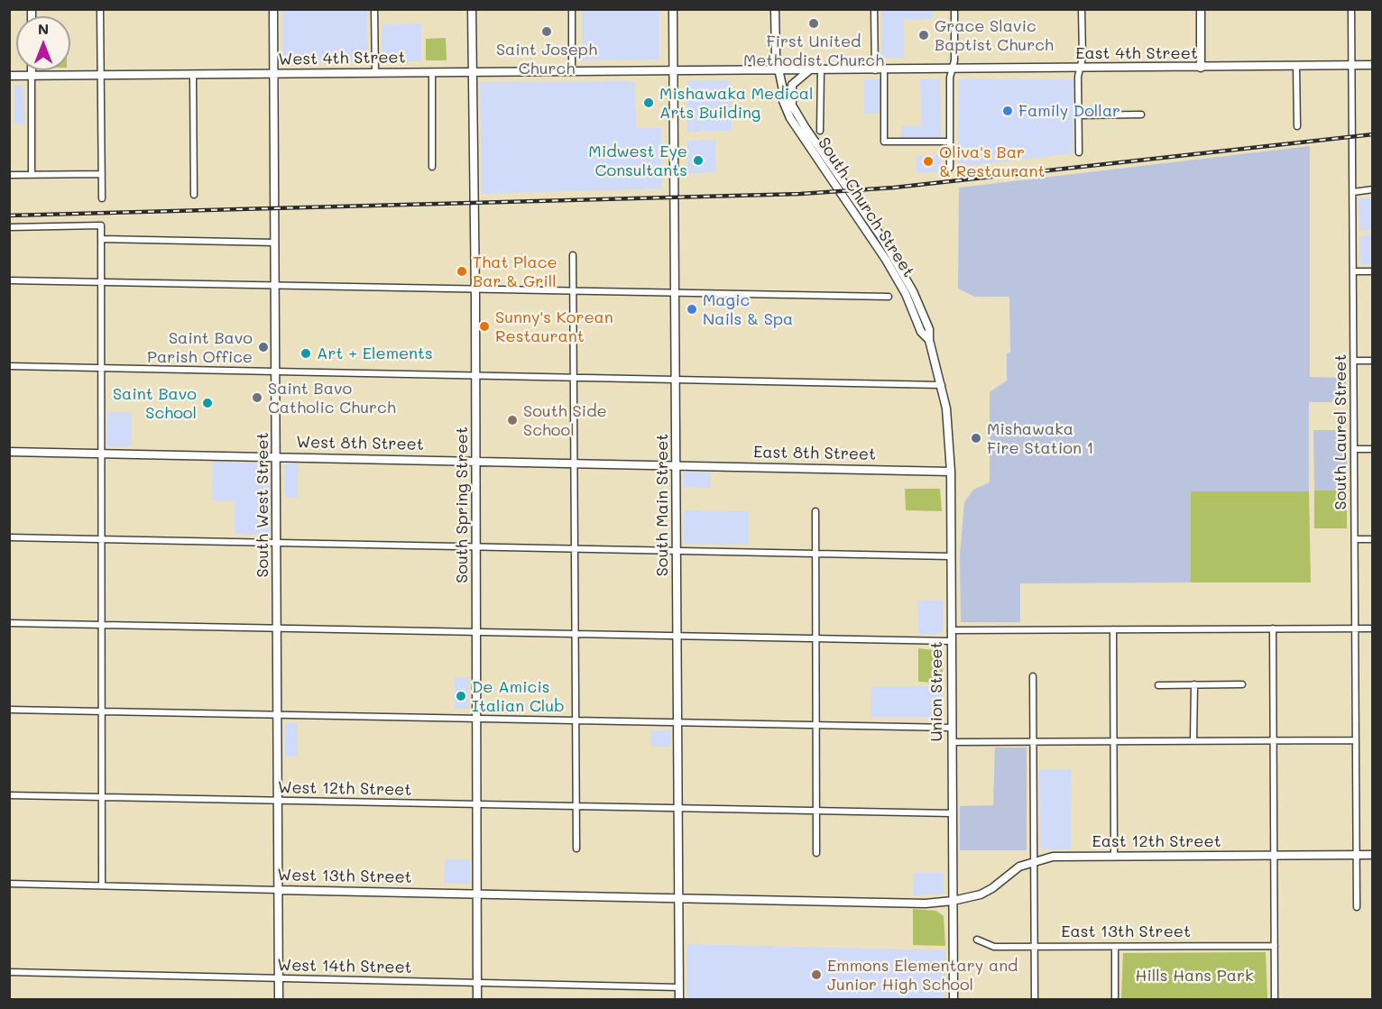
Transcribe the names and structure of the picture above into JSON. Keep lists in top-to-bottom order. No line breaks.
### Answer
{"streets":{"street":["East 4th Street","West 4th Street","South Church Street","South Laurel Street","West 8th Street","East 8th Street","South West Street","South Spring Street","South Main Street","Union Street","West 12th Street","East 12th Street","West 13th Street","East 13th Street","West 14th Street"]},"crossings":[["East 4th Street","West 4th Street"],["East 4th Street","South Church Street"],["East 4th Street","South Laurel Street"],["East 4th Street","South Main Street"],["West 4th Street","South West Street"],["West 4th Street","South Spring Street"],["West 4th Street","South Main Street"],["South Church Street","Union Street"],["South Laurel Street","East 12th Street"],["West 8th Street","East 8th Street"],["West 8th Street","South West Street"],["West 8th Street","South Spring Street"],["West 8th Street","South Main Street"],["East 8th Street","South Main Street"],["East 8th Street","Union Street"],["South West Street","West 12th Street"],["South West Street","West 13th Street"],["South West Street","West 14th Street"],["South Spring Street","West 12th Street"],["South Spring Street","West 13th Street"],["South Spring Street","West 14th Street"],["South Main Street","West 12th Street"],["South Main Street","West 13th Street"],["South Main Street","West 14th Street"],["Union Street","East 12th Street"]],"parks":["Hills Hans Park"],"places":["First United Methodist Church","Saint Joseph Church","Grace Slavic Baptist Church","Mishawaka Medical Arts Building","Family Dollar","Midwest Eye Consultants","Oliva's Bar & Restaurant","That Place Bar & Grill","Magic Nails & Spa","Sunny's Korean Restaurant","Saint Bavo Parish Office","Art + Elements","Saint Bavo Catholic Church","Saint Bavo School","South Side School","Mishawaka Fire Station 1","De Amicis Italian Club","Emmons Elementary and Junior High School"],"north":"top"}
